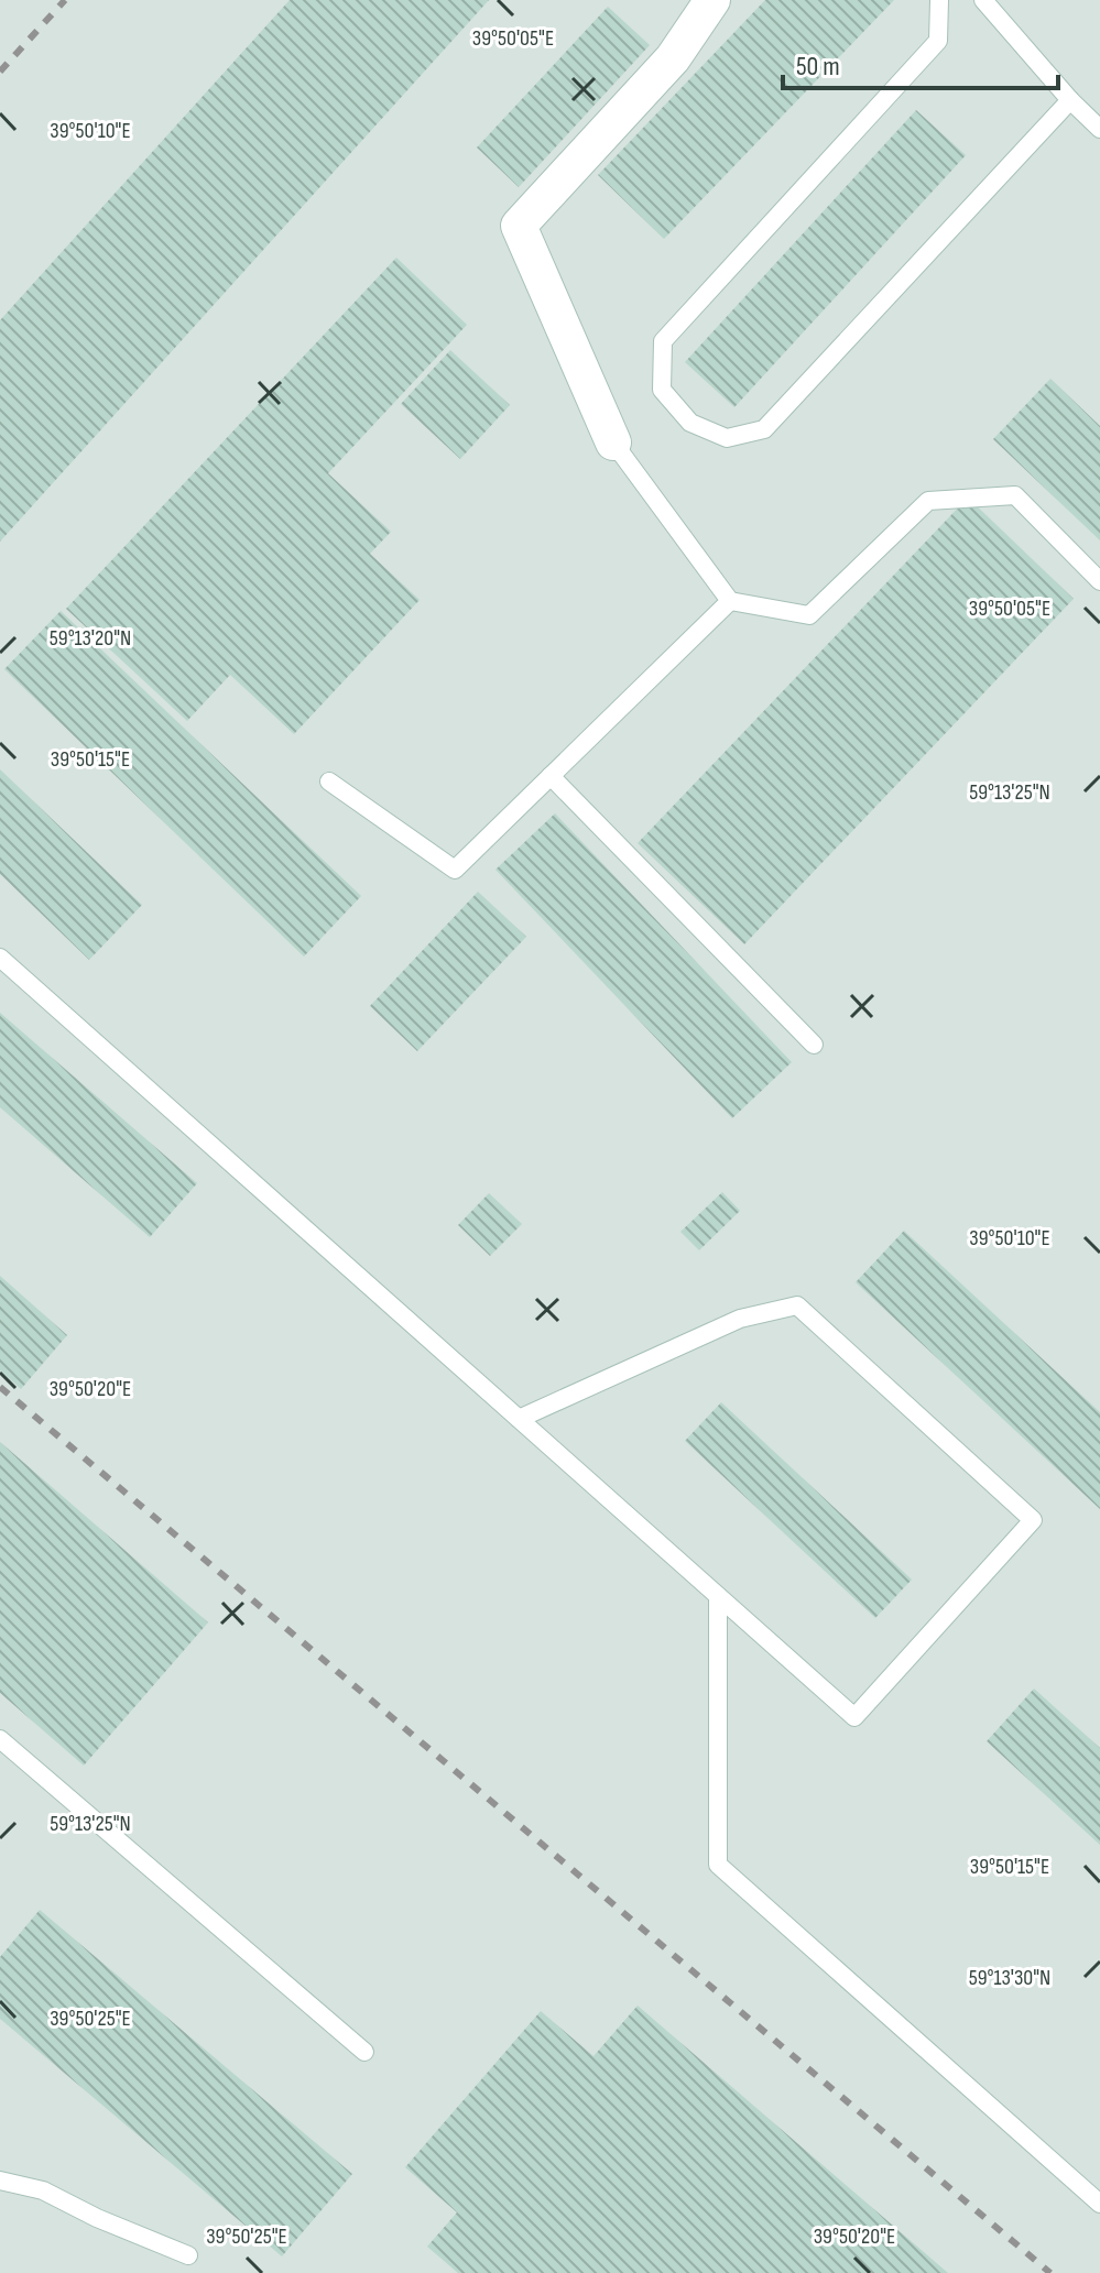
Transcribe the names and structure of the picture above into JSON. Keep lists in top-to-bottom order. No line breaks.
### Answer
{"scale_bar":"50 m","coordinates":["39°50'05\"E","39°50'10\"E","59°13'20\"N","39°50'15\"E","59°13'25\"N","39°50'20\"E","59°13'30\"N","39°50'25\"E"]}
